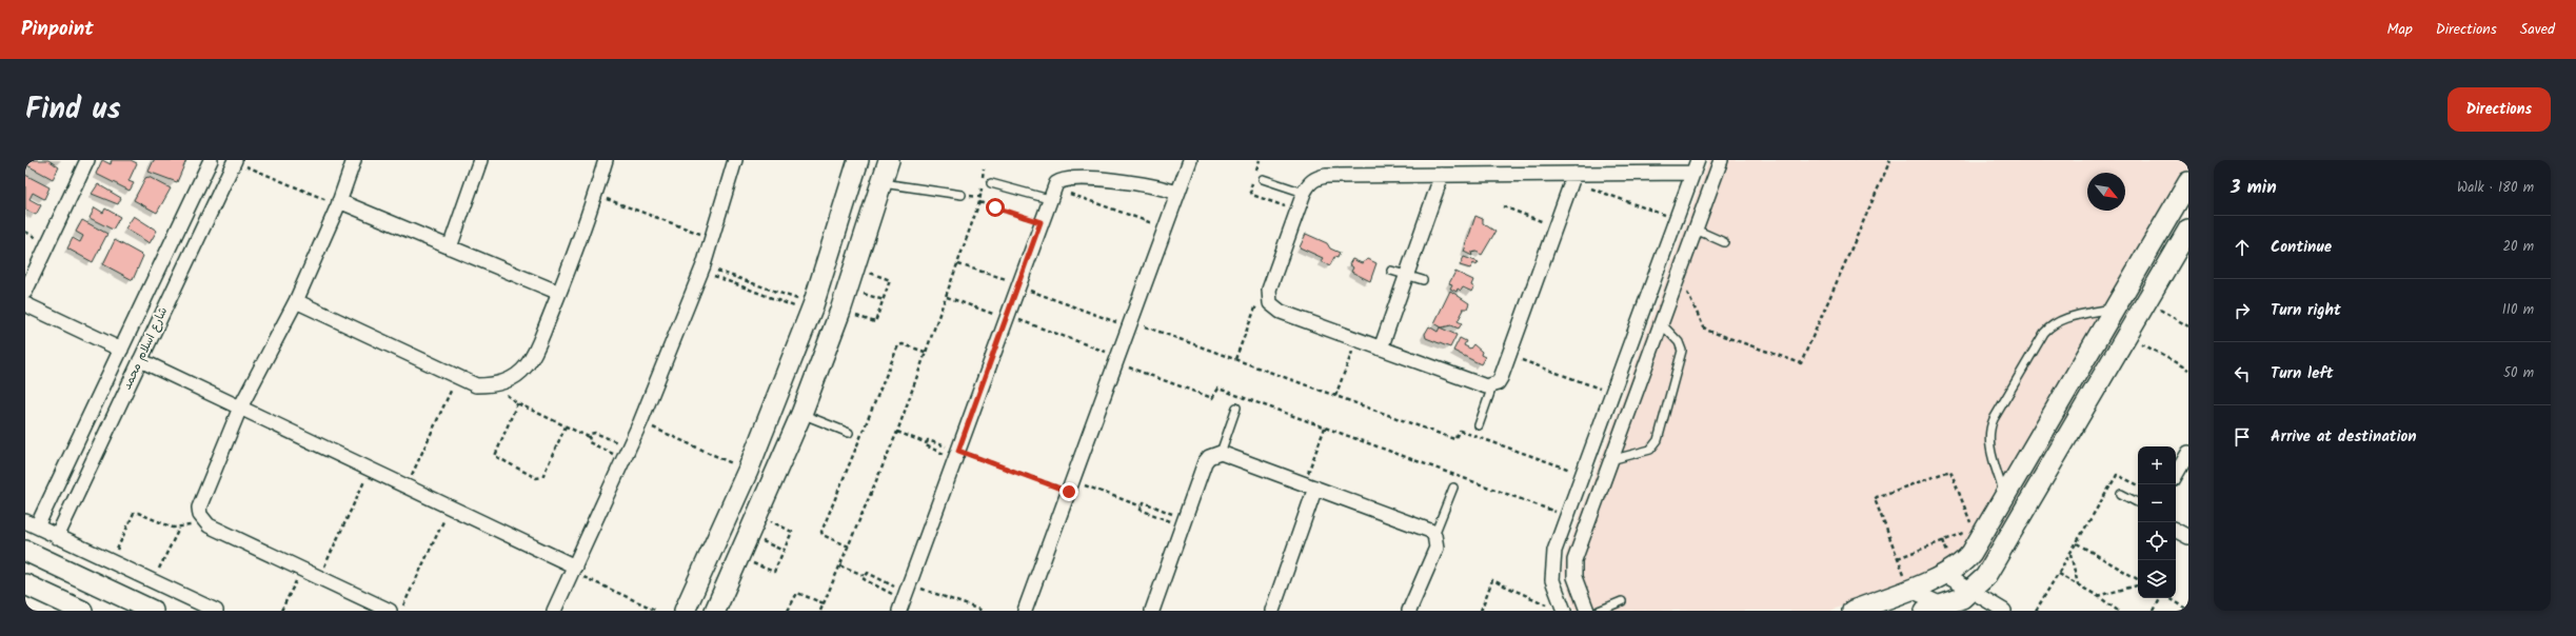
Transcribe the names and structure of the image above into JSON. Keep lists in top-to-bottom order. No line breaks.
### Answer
{"streets":{"street":["شارع اسلام محمد"]},"north":"bottom right","page":{"header":"Pinpoint","nav":["Map","Directions","Saved"],"title":"Find us","buttons":"Directions","heading":["3 min","Walk · 180 m"],"list":[["Continue","20 m"],["Turn right","110 m"],["Turn left","50 m"],"Arrive at destination"],"map_buttons":["+","−"]}}
